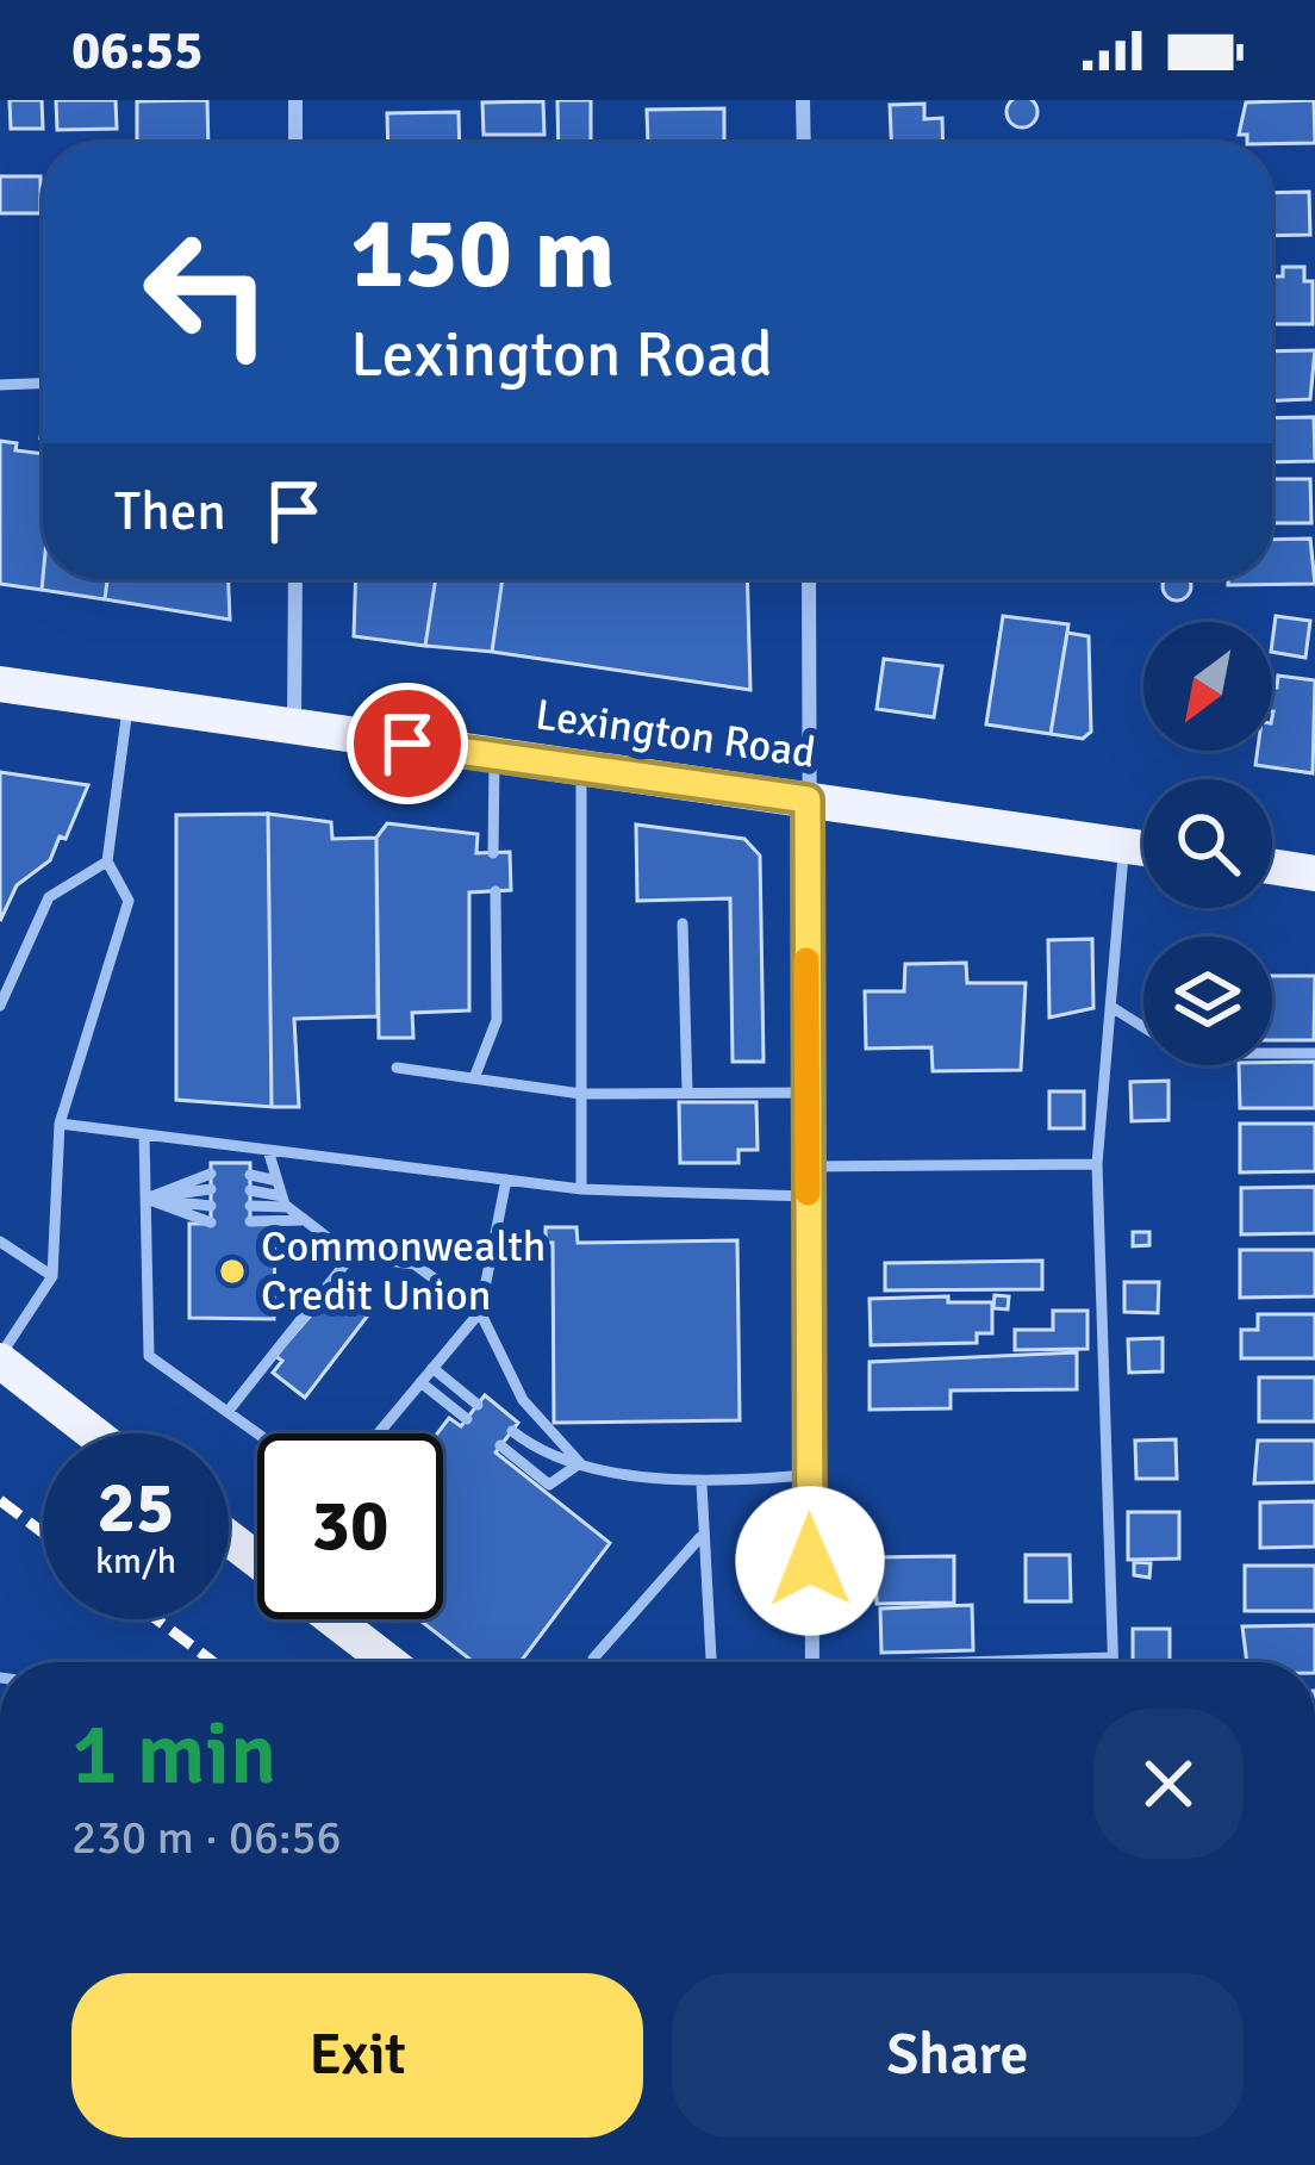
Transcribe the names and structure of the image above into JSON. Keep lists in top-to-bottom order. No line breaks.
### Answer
{"streets":{"main road":["Lexington Road"]},"places":["Commonwealth Credit Union"],"north":"bottom left","page":{"status":"06:55","turn":["150 m","Lexington Road"],"then":"Then","speed":"25 km/h","limit":"30","heading":["1 min","230 m · 06:56"],"buttons":["Exit","Share"]}}
